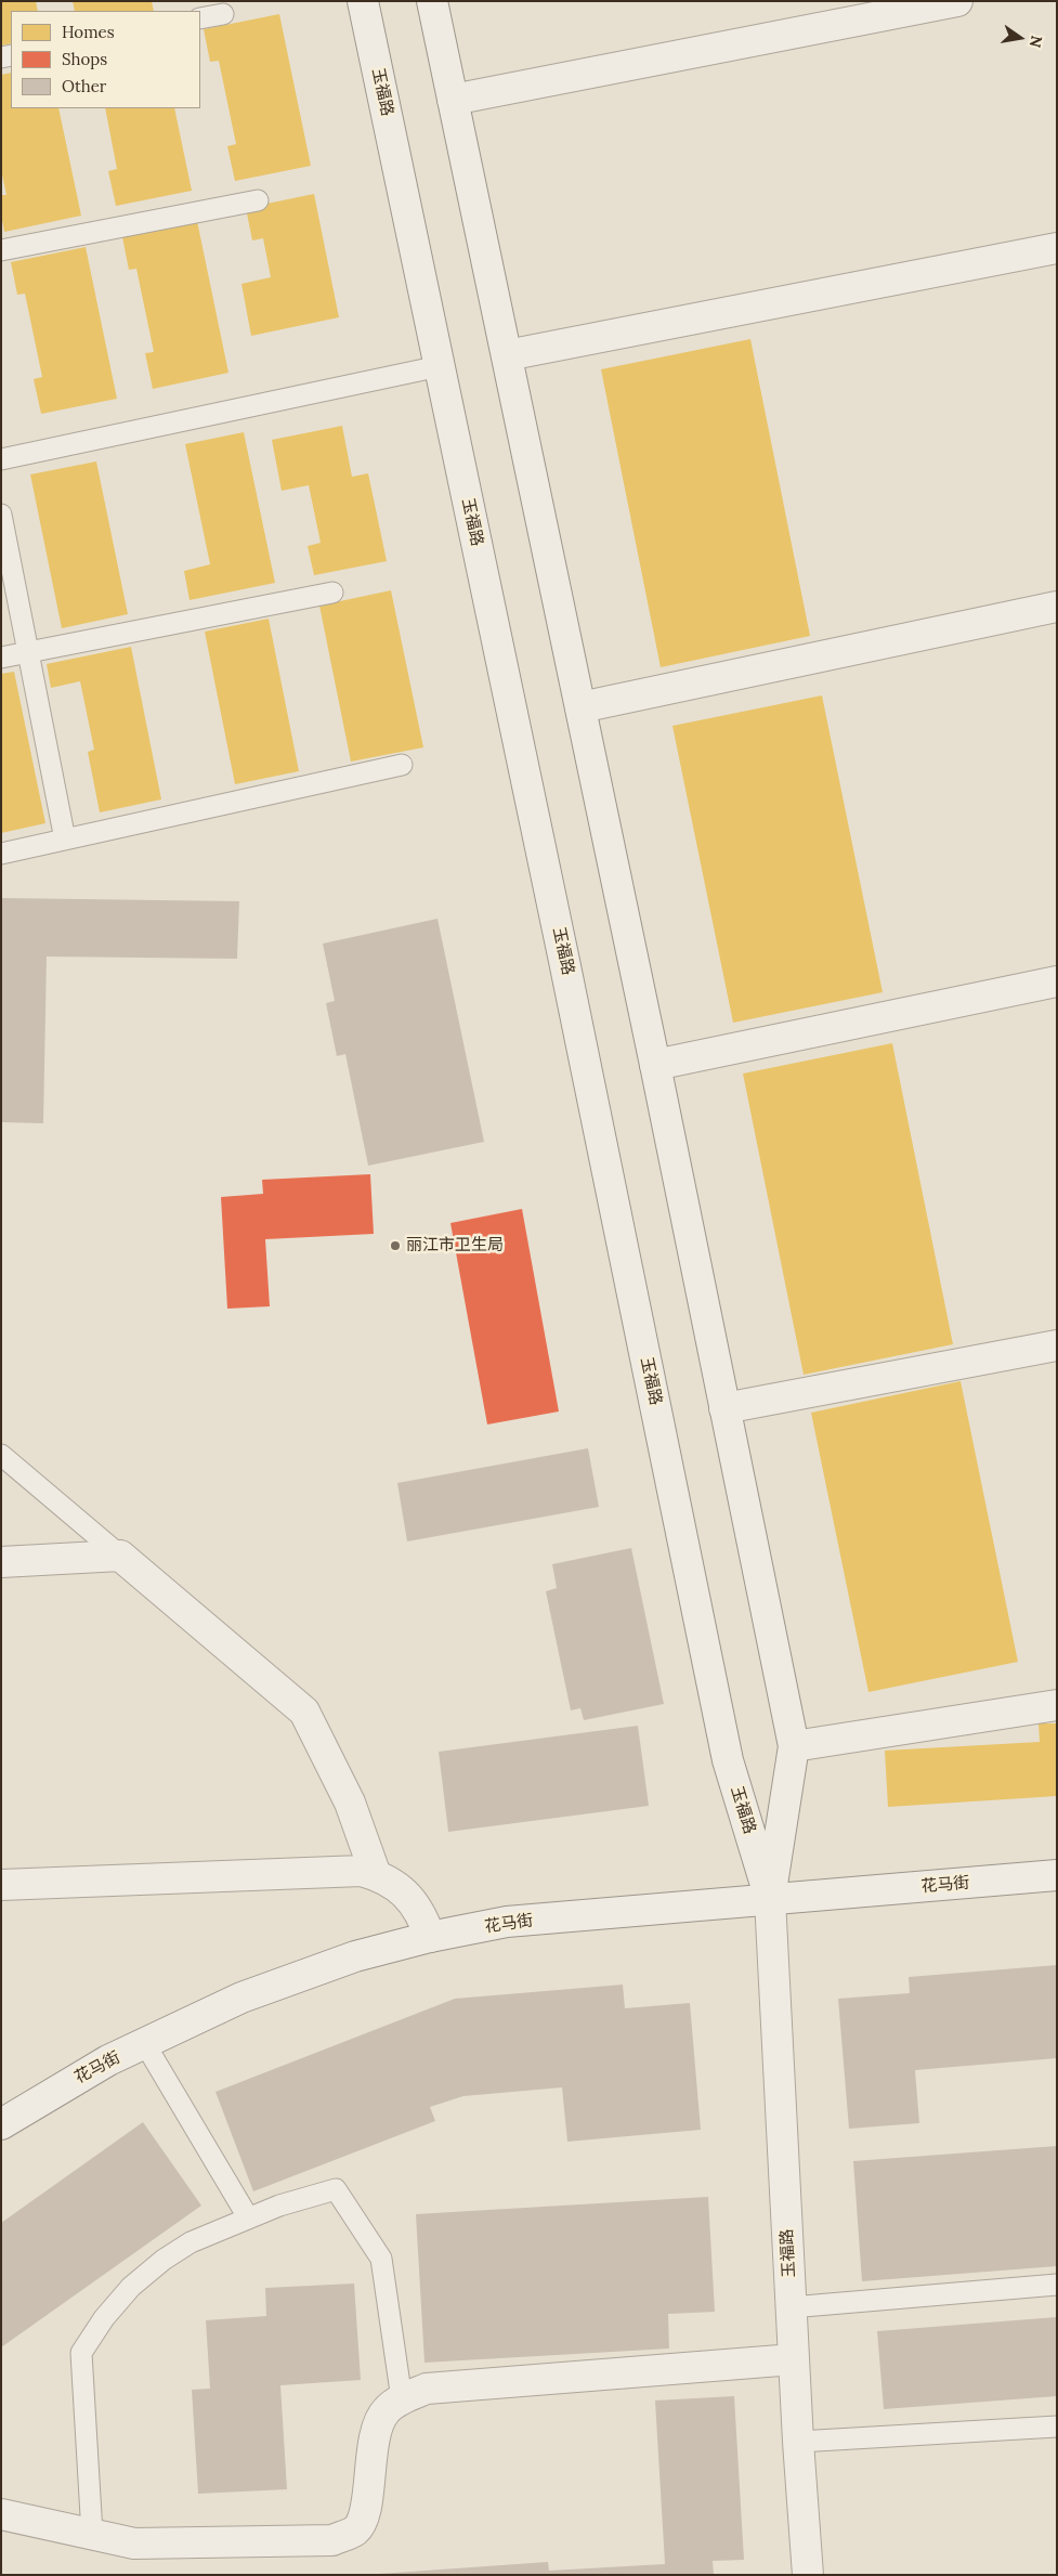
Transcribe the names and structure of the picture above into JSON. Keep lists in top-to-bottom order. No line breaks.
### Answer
{"streets":{"street":["玉福路","花马街"]},"crossings":[["玉福路","花马街"]],"places":["丽江市卫生局"],"legend":["Homes","Shops","Other"],"north":"right"}
